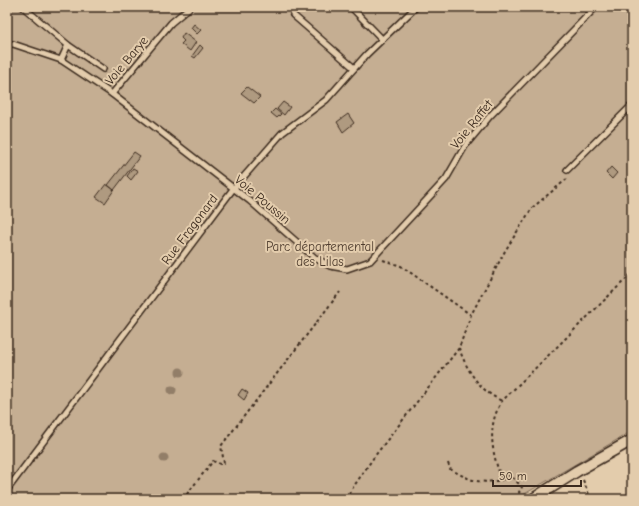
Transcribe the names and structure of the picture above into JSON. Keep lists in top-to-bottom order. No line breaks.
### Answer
{"streets":{"lane":["Voie Barye","Voie Raffet","Voie Poussin","Rue Fragonard"]},"crossings":[["Voie Barye","Voie Poussin"],["Voie Raffet","Voie Poussin"],["Voie Poussin","Rue Fragonard"]],"parks":["Parc départemental des Lilas"],"scale_bar":"50 m"}
